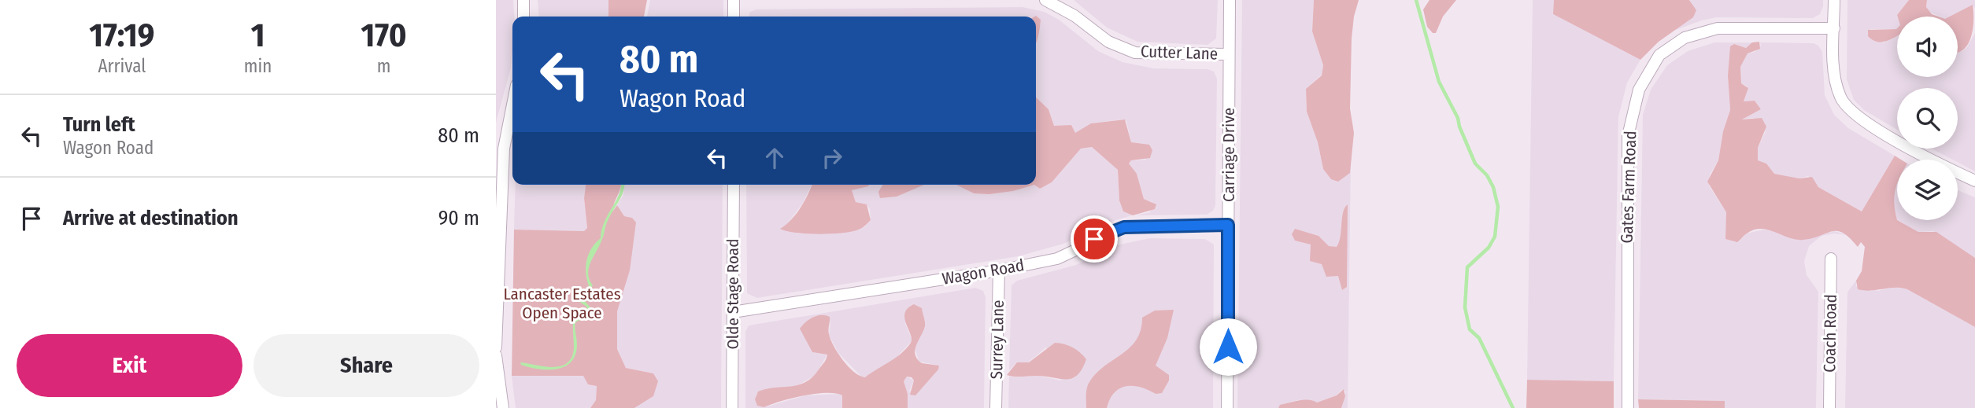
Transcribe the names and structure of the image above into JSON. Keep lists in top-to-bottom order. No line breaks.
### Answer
{"streets":{"street":["Cutter Lane","Carriage Drive","Gates Farm Road","Wagon Road","Olde Stage Road","Coach Road","Surrey Lane"]},"crossings":[["Cutter Lane","Carriage Drive"],["Carriage Drive","Wagon Road"],["Wagon Road","Olde Stage Road"],["Wagon Road","Surrey Lane"]],"parks":["Lancaster Estates Open Space"],"page":{"eta":["17:19","Arrival","1","min","170","m"],"turn":["80 m","Wagon Road"],"list":[{"name":"Turn left","note":"Wagon Road","value":"80 m"},{"name":"Arrive at destination","value":"90 m"}],"buttons":["Exit","Share"]}}
